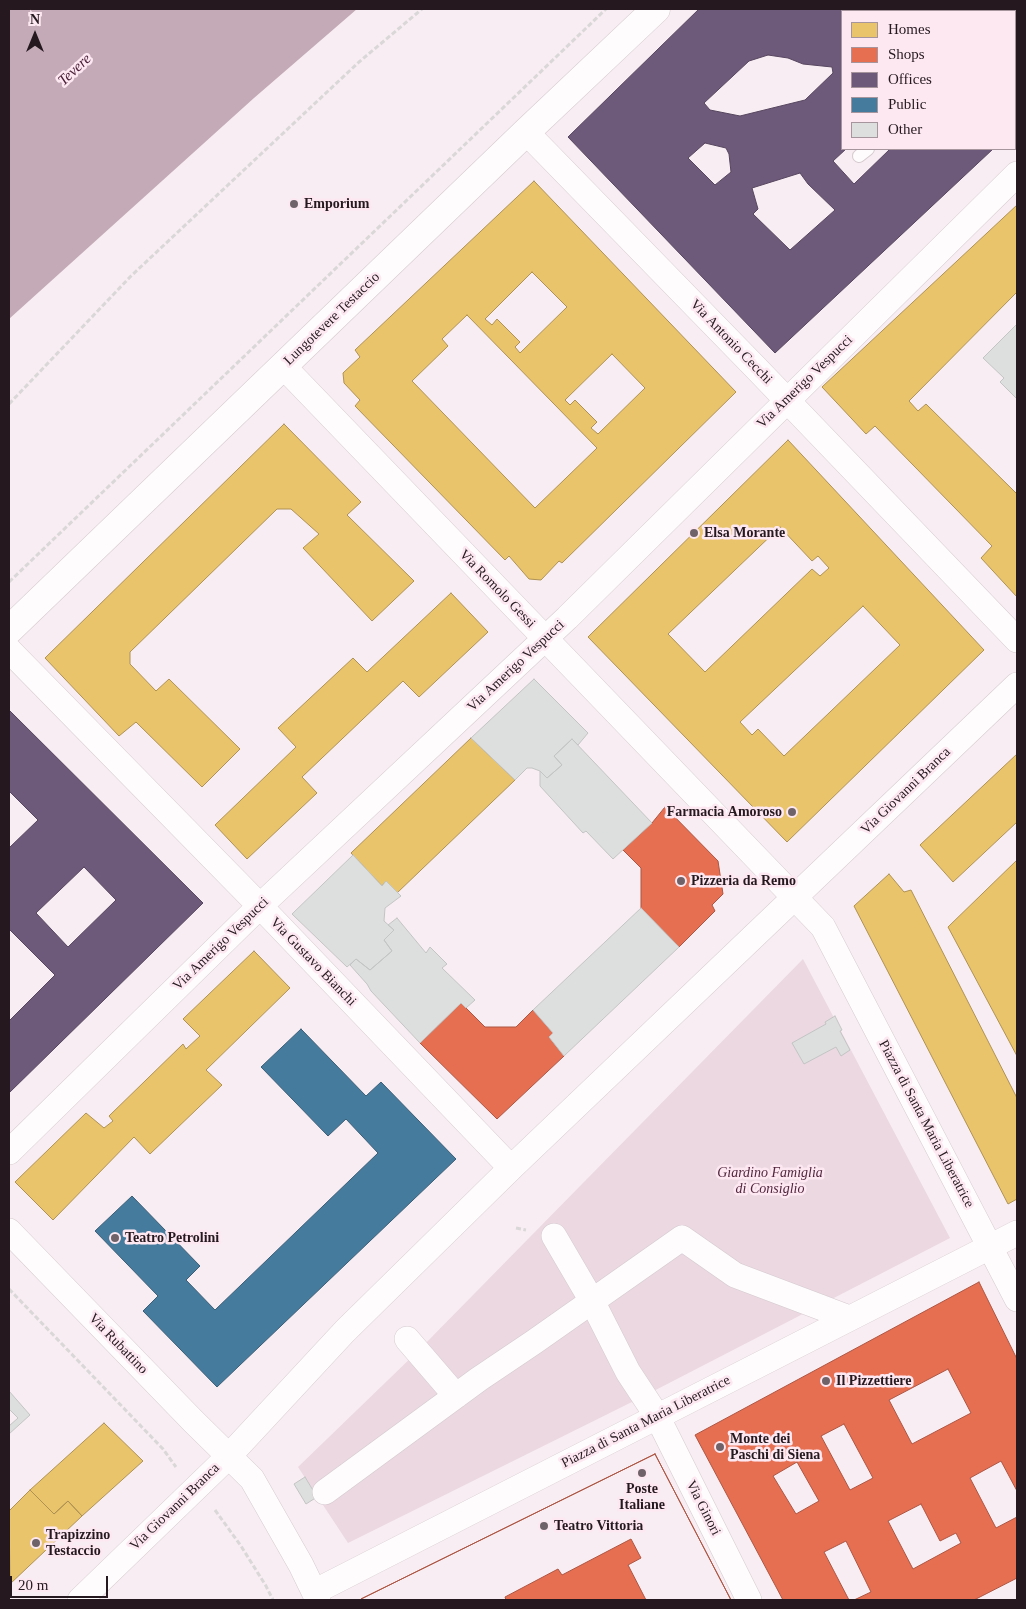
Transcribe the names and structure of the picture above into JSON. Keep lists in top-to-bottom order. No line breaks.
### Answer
{"streets":{"main road":["Lungotevere Testaccio"],"street":["Via Antonio Cecchi","Via Amerigo Vespucci","Via Romolo Gessi","Via Giovanni Branca","Via Gustavo Bianchi","Piazza di Santa Maria Liberatrice","Via Rubattino","Via Ginori"]},"crossings":[["Lungotevere Testaccio","Via Antonio Cecchi"],["Lungotevere Testaccio","Via Romolo Gessi"],["Via Antonio Cecchi","Via Amerigo Vespucci"],["Via Amerigo Vespucci","Via Romolo Gessi"],["Via Amerigo Vespucci","Via Gustavo Bianchi"],["Via Romolo Gessi","Via Giovanni Branca"],["Via Romolo Gessi","Piazza di Santa Maria Liberatrice"],["Via Giovanni Branca","Piazza di Santa Maria Liberatrice"],["Via Giovanni Branca","Via Rubattino"],["Piazza di Santa Maria Liberatrice","Via Rubattino"],["Piazza di Santa Maria Liberatrice","Via Ginori"]],"water":["Tevere"],"parks":["Giardino Famiglia di Consiglio"],"places":["Emporium","Elsa Morante","Farmacia Amoroso","Pizzeria da Remo","Teatro Petrolini","Il Pizzettiere","Monte dei Paschi di Siena","Poste Italiane","Teatro Vittoria","Trapizzino Testaccio"],"legend":["Homes","Shops","Offices","Public","Other"],"scale_bar":"20 m","north":"top"}
